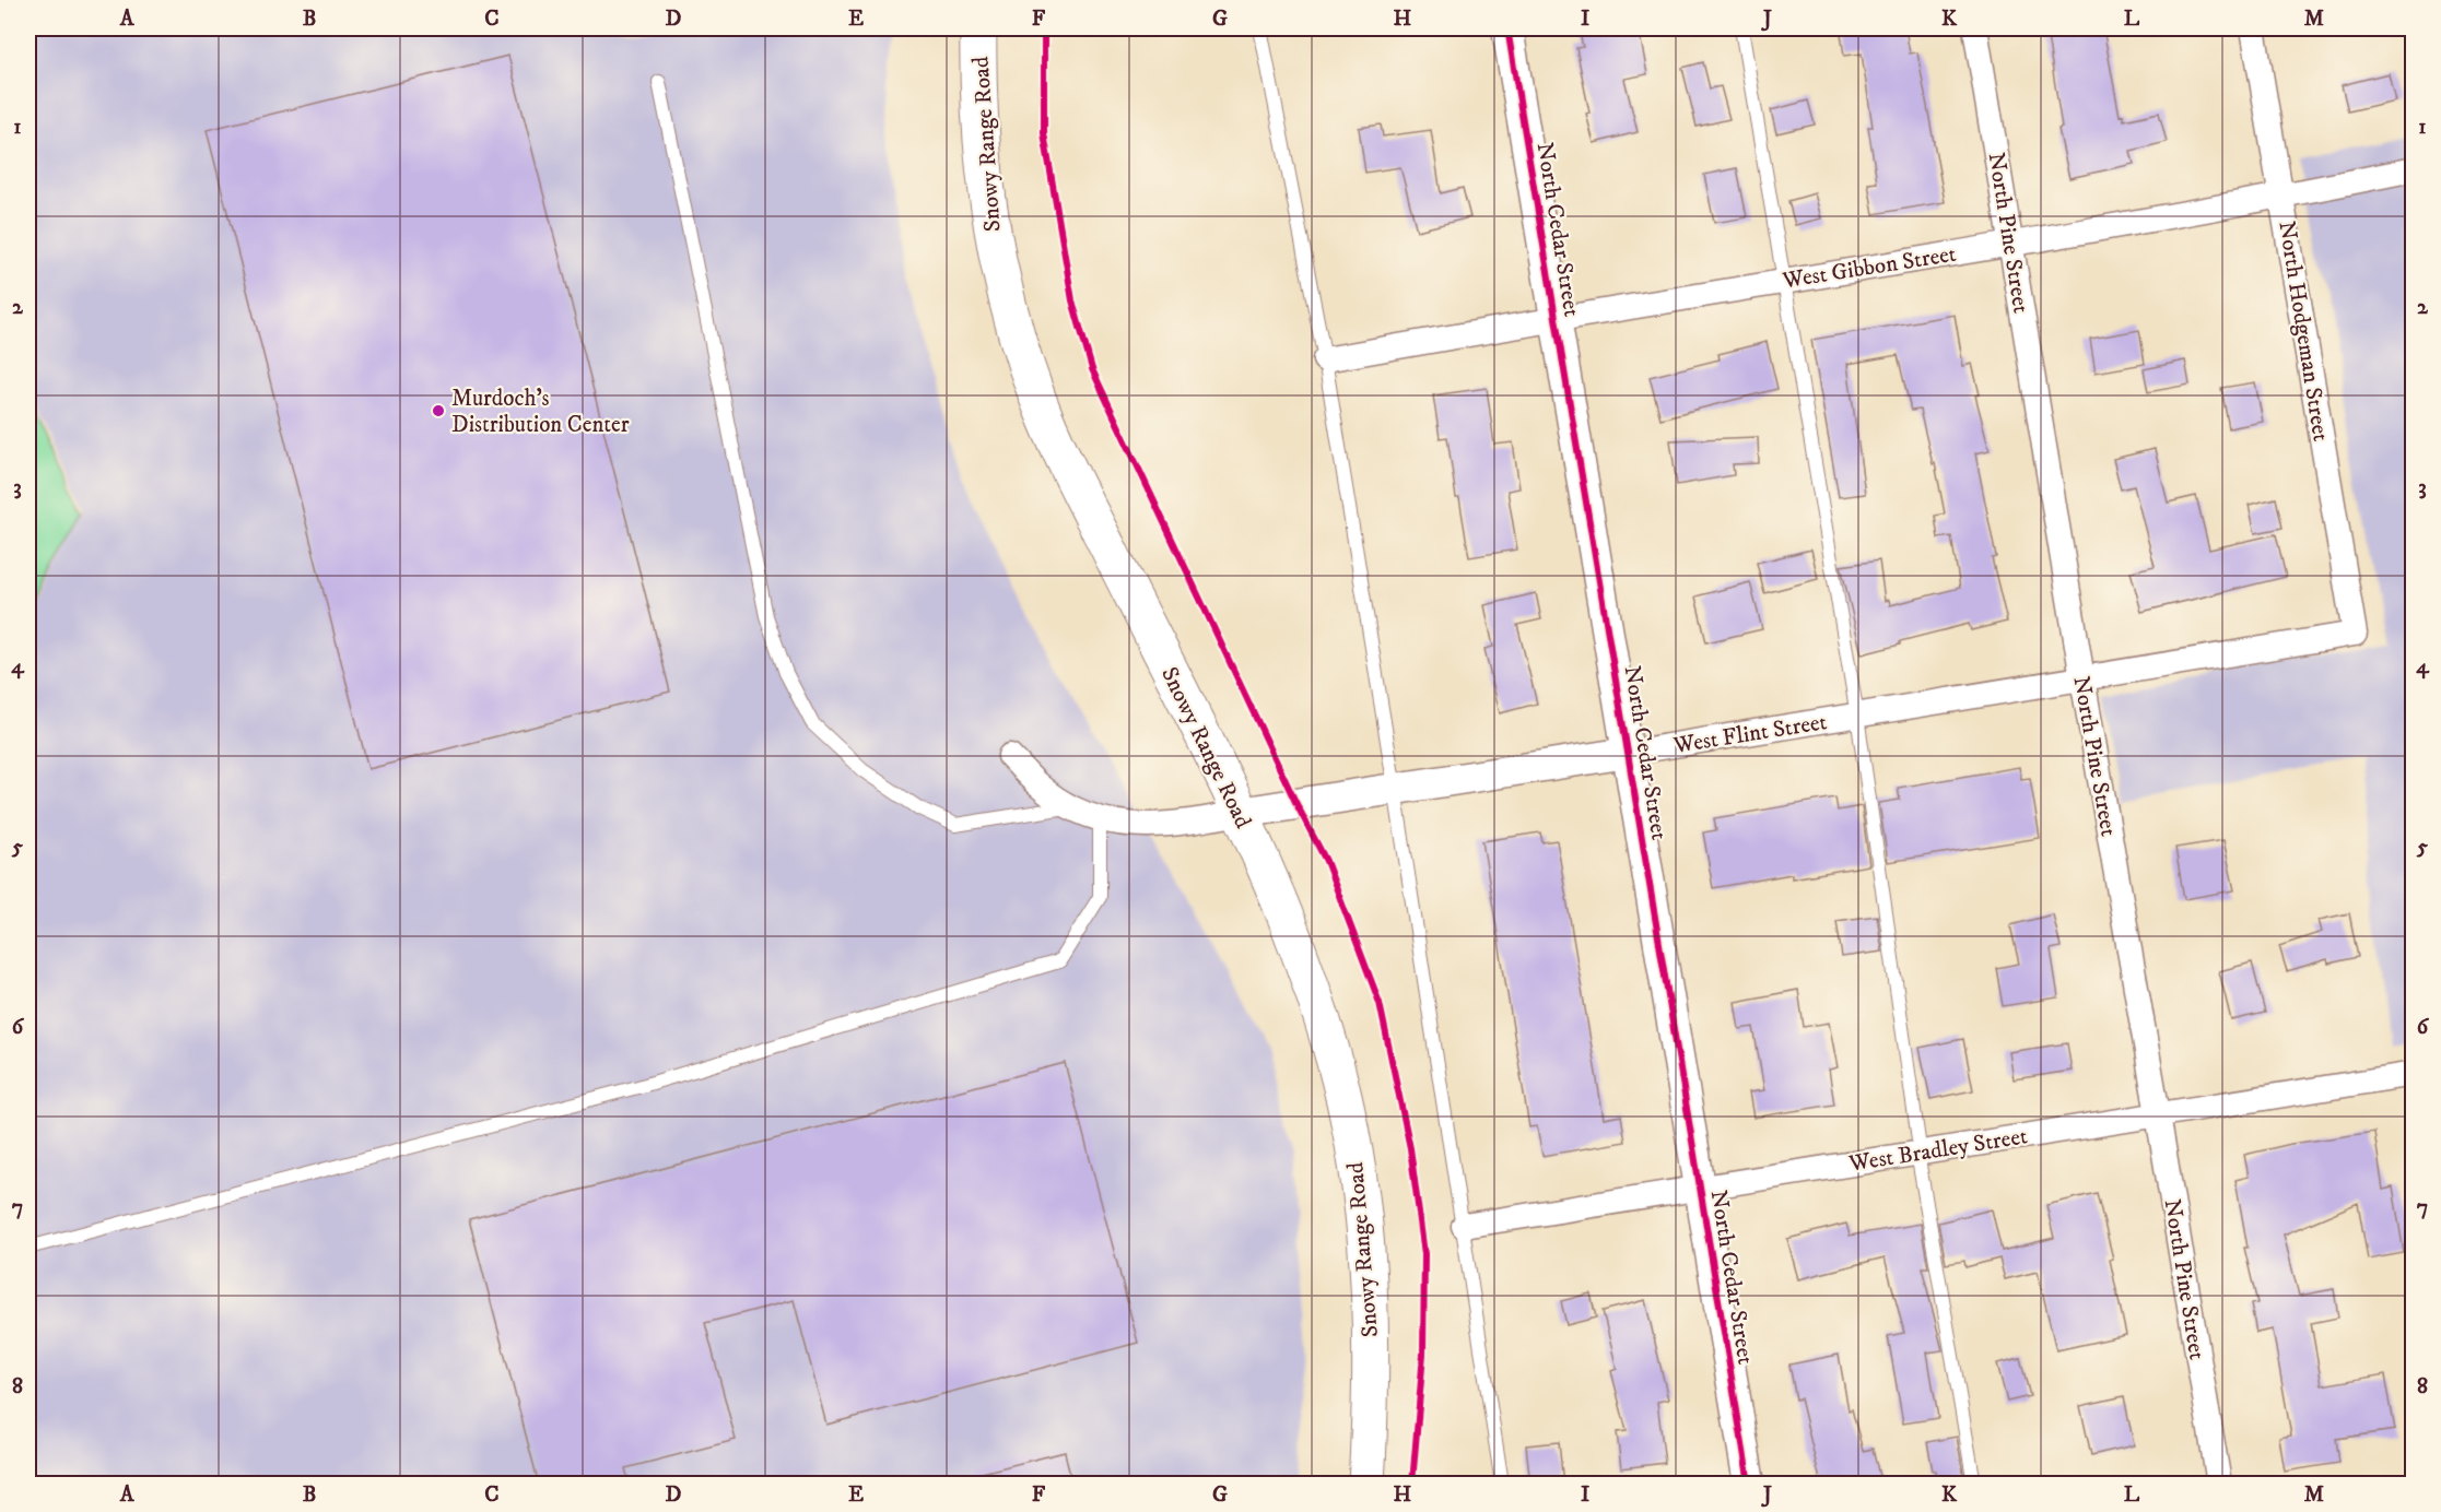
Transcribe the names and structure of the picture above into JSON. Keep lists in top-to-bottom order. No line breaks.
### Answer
{"streets":{"main road":["Snowy Range Road"],"street":["North Cedar Street","North Pine Street","West Gibbon Street","North Hodgeman Street","West Flint Street","West Bradley Street"]},"crossings":[["Snowy Range Road","West Flint Street"],["North Cedar Street","West Gibbon Street"],["North Cedar Street","West Flint Street"],["North Cedar Street","West Bradley Street"],["North Pine Street","West Gibbon Street"],["North Pine Street","West Flint Street"],["North Pine Street","West Bradley Street"],["West Gibbon Street","North Hodgeman Street"],["North Hodgeman Street","West Flint Street"]],"places":["Murdoch's Distribution Center"],"grid":{"columns":["A","B","C","D","E","F","G","H","I","J","K","L","M"],"rows":["1","2","3","4","5","6","7","8"]}}
